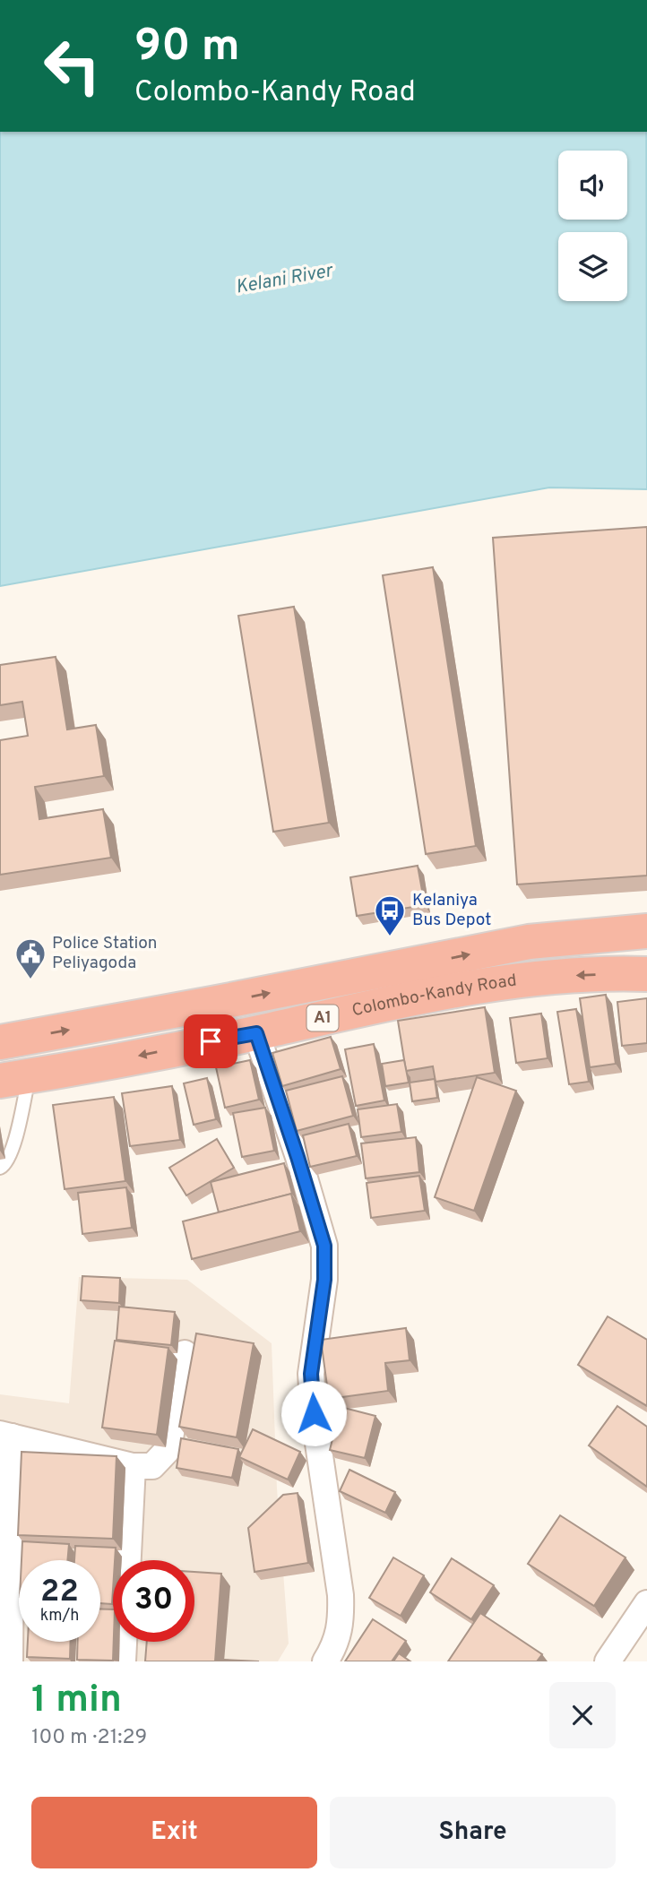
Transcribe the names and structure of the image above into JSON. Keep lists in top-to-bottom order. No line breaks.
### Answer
{"streets":{"highway":["Colombo-Kandy Road","A1"]},"water":["Kelani River"],"places":{"bus stop":["Kelaniya Bus Depot"],"public building":["Police Station Peliyagoda"]},"page":{"turn":["90 m","Colombo-Kandy Road"],"speed":"22 km/h","limit":"30","heading":["1 min","100 m · 21:29"],"buttons":["Exit","Share"]}}
